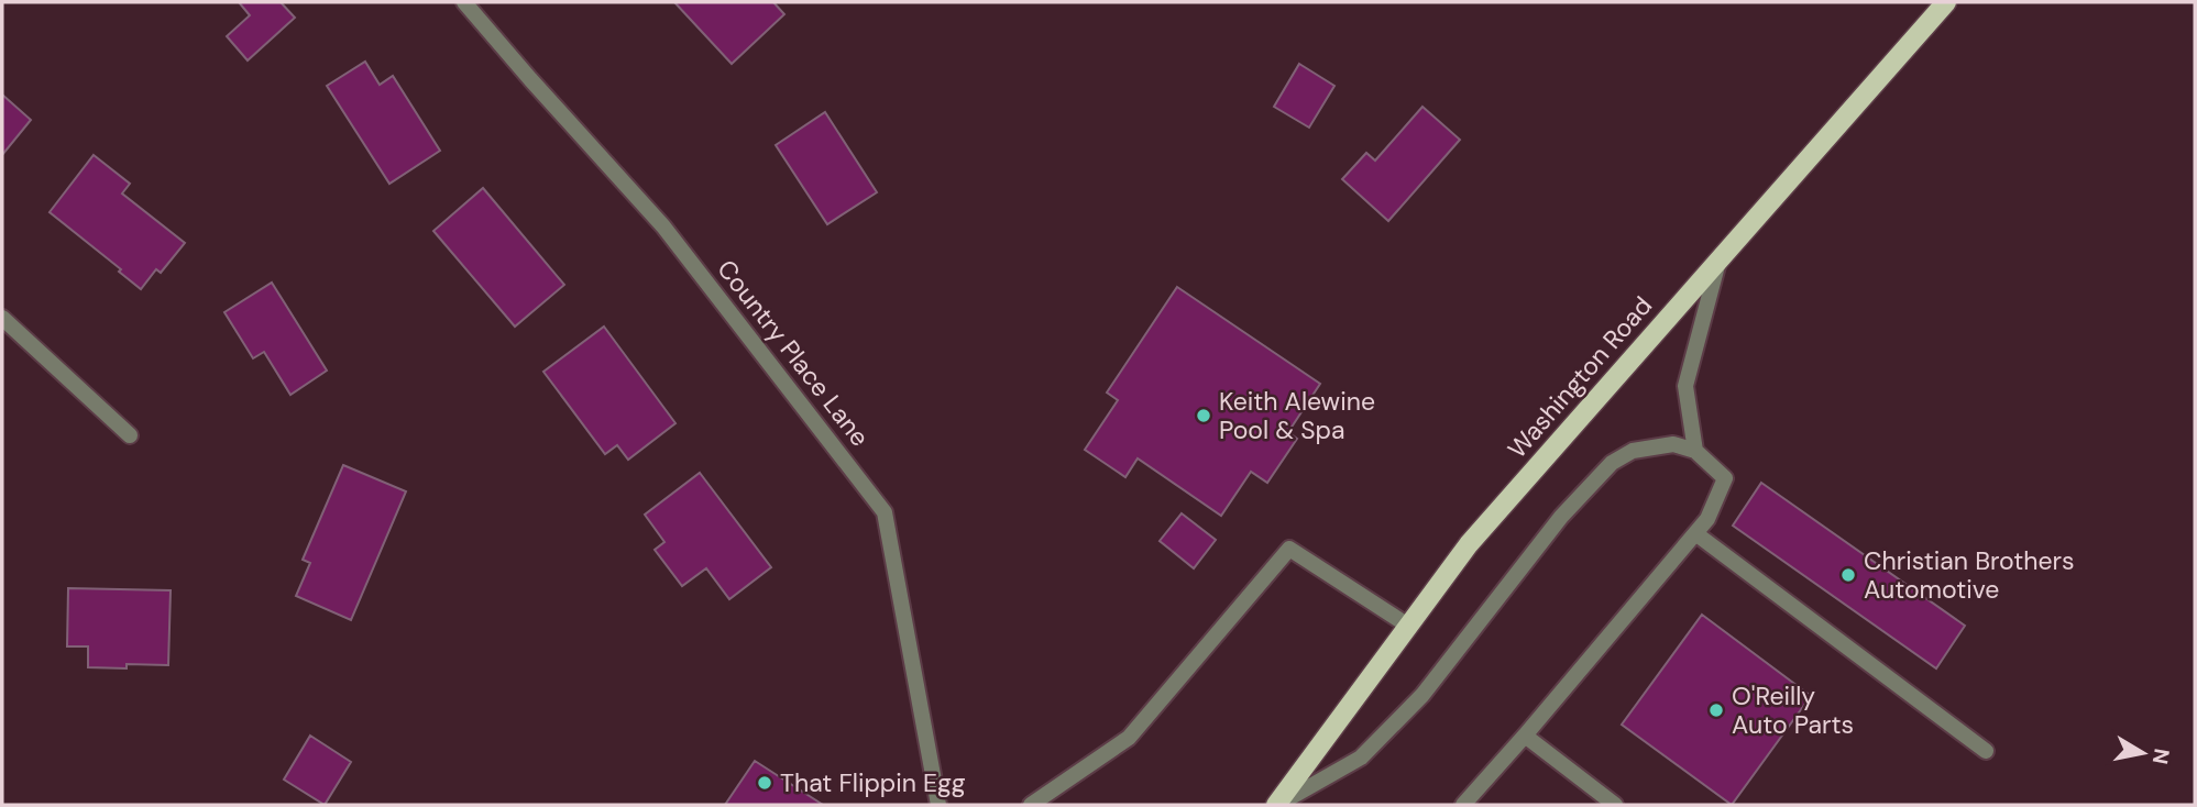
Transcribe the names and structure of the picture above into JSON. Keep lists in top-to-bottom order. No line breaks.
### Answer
{"streets":{"main road":["Washington Road"],"street":["Country Place Lane"]},"places":["Keith Alewine Pool & Spa","Christian Brothers Automotive","O'Reilly Auto Parts","That Flippin Egg"],"north":"right"}
